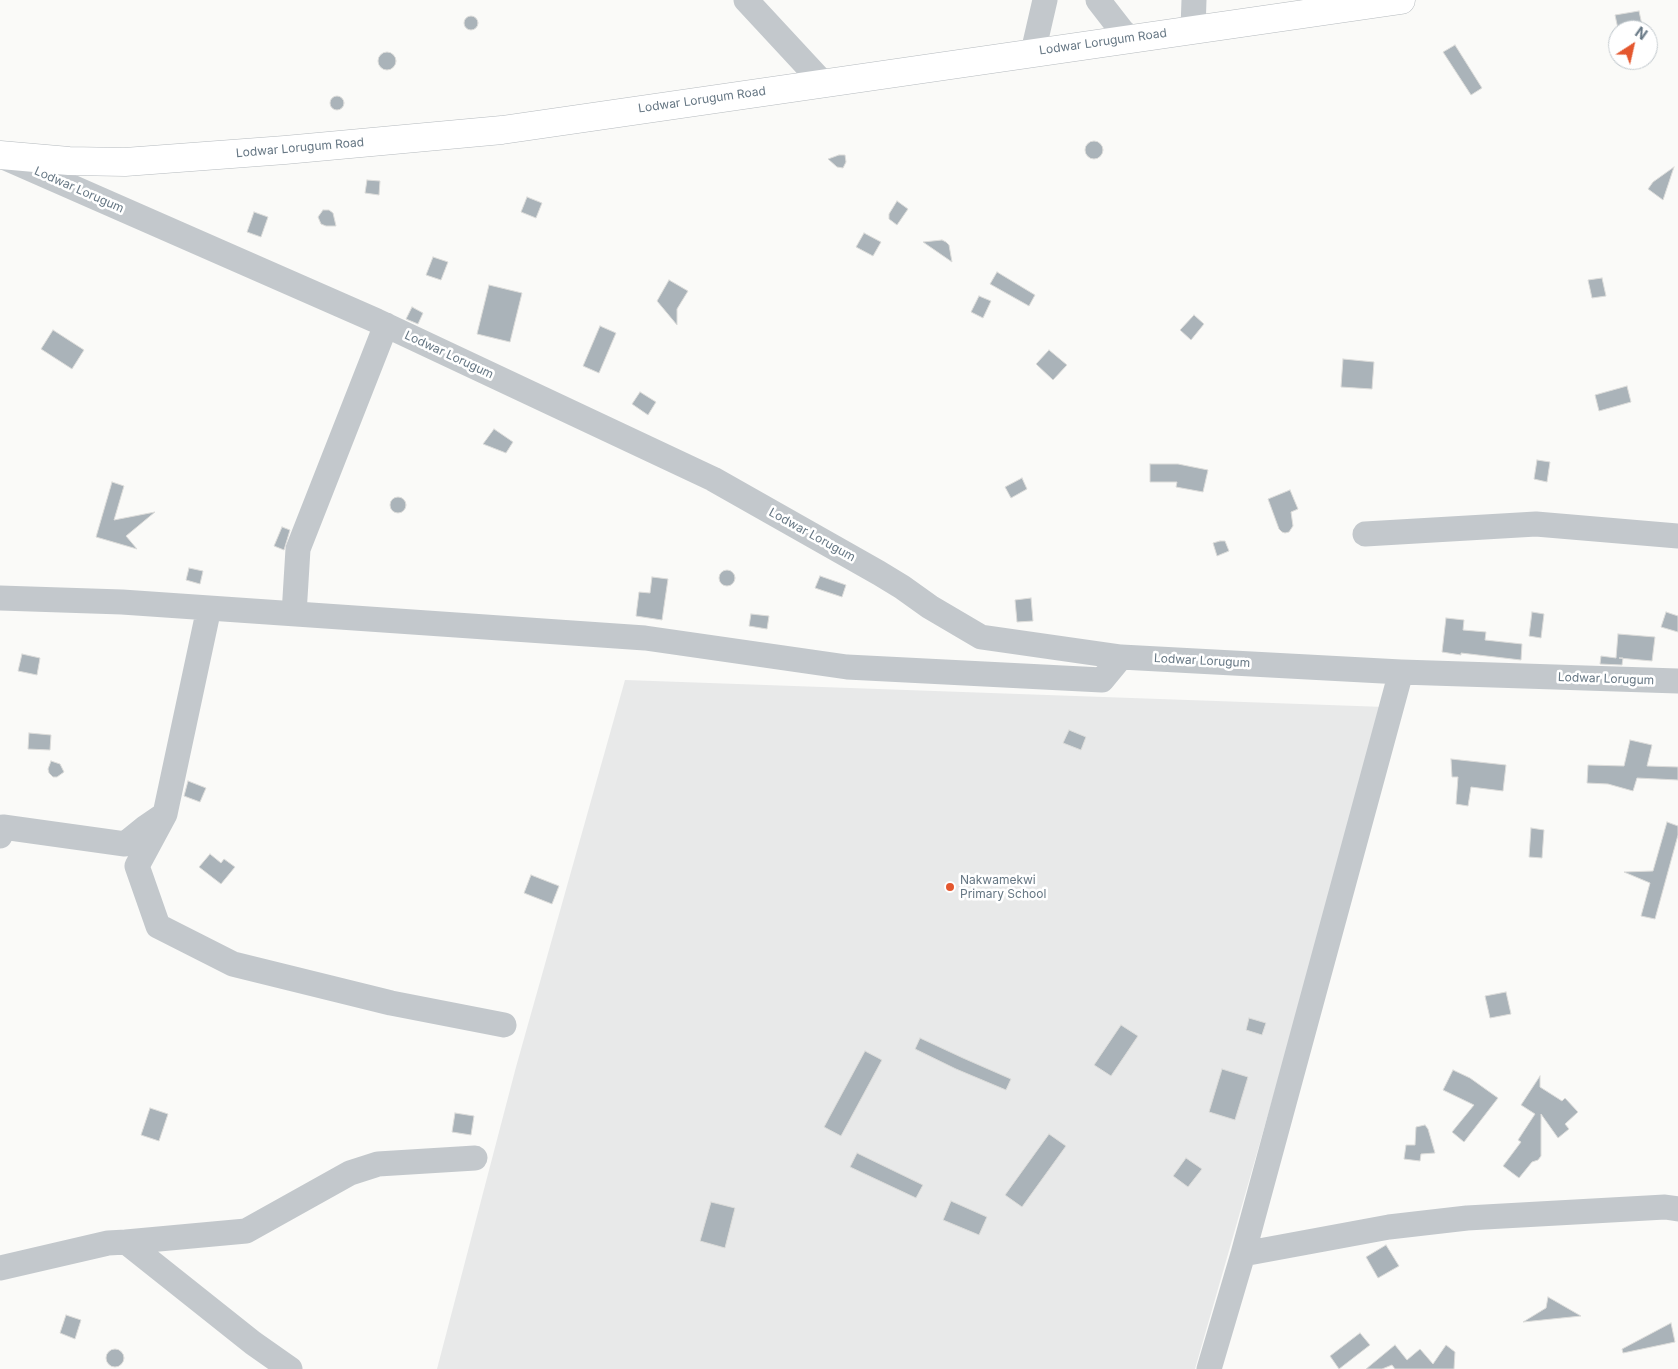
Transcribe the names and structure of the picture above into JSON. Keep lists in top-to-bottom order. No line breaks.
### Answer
{"streets":{"main road":["Lodwar Lorugum Road"],"street":["Lodwar Lorugum"]},"crossings":[["Lodwar Lorugum Road","Lodwar Lorugum"]],"places":["Nakwamekwi Primary School"],"north":"top right"}
